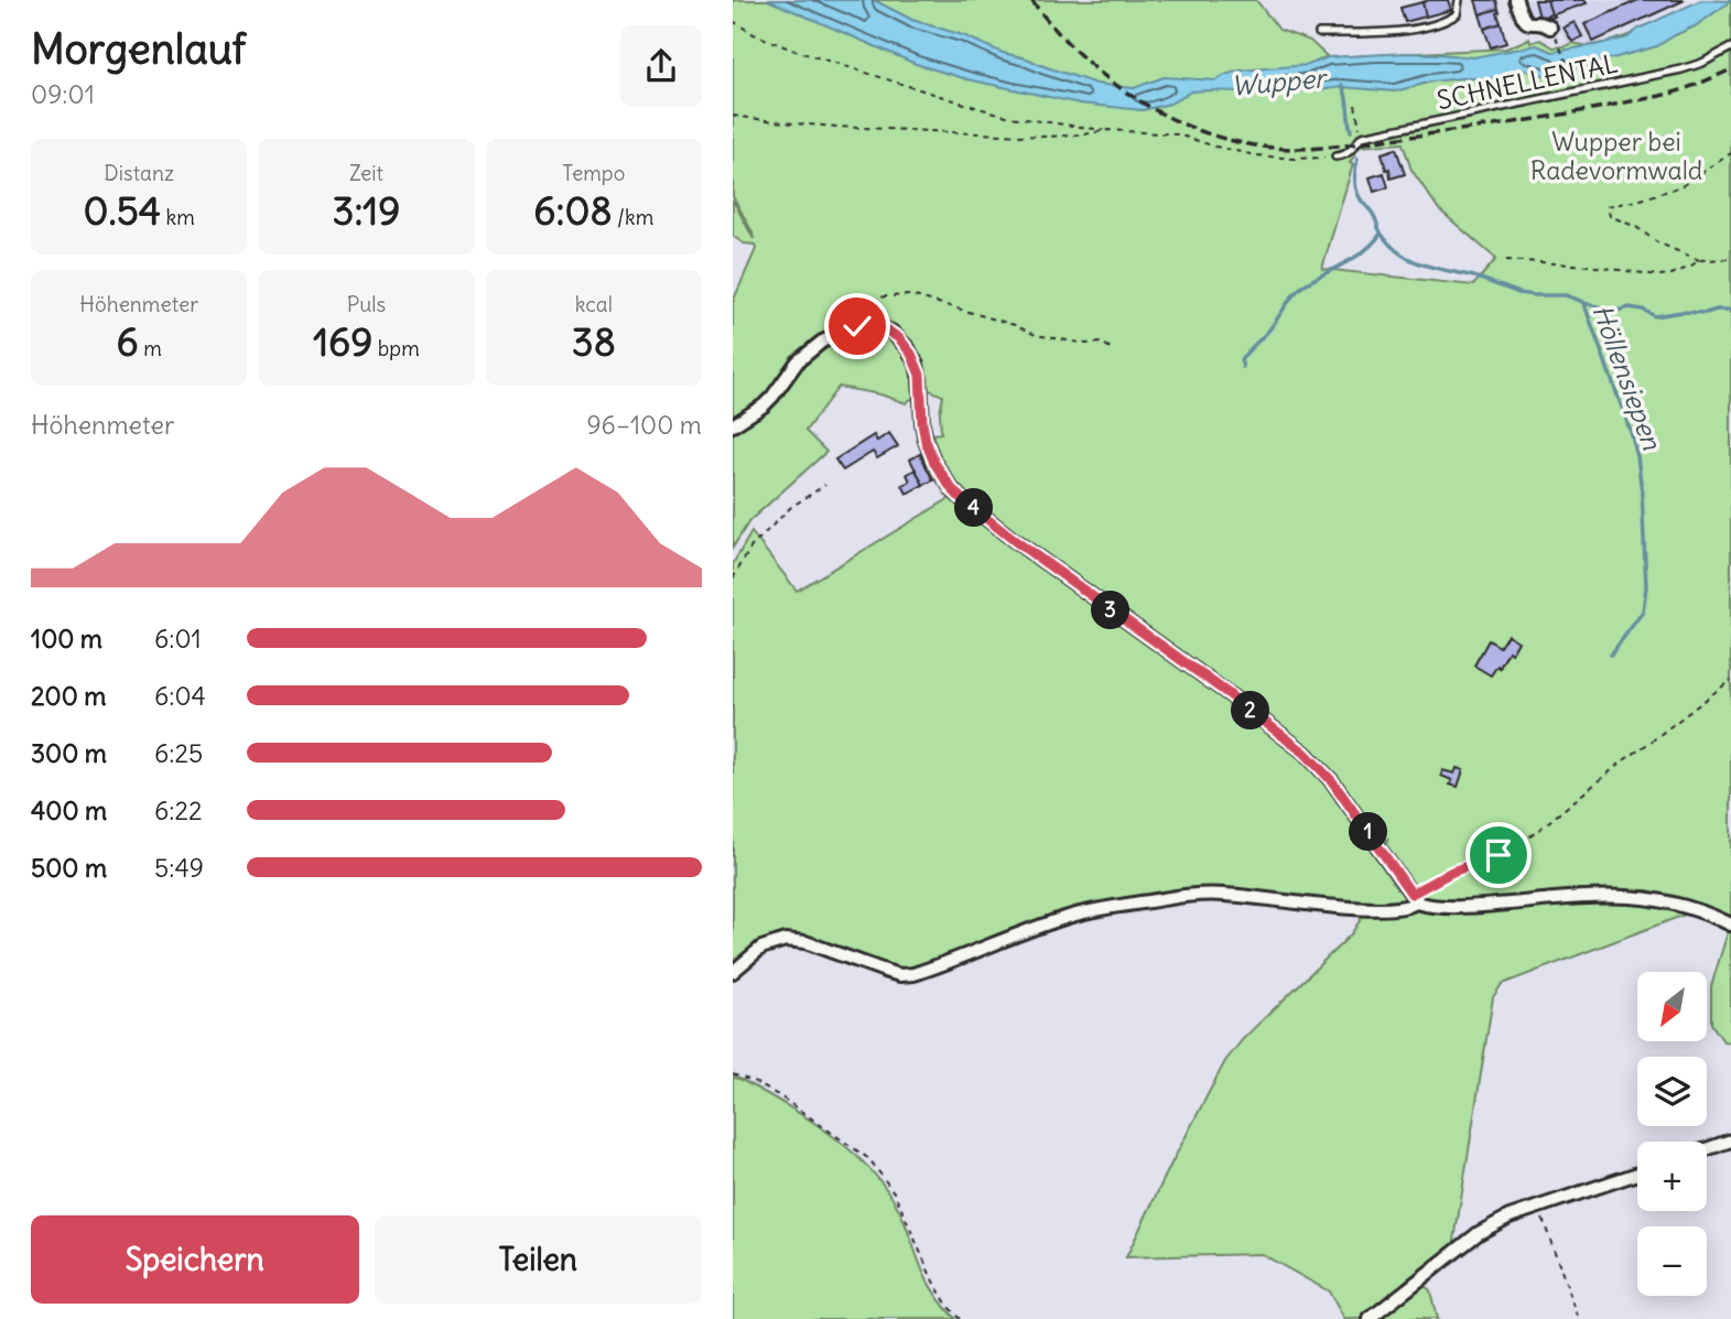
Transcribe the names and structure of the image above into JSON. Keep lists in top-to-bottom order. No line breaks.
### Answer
{"streets":{"lane":["SCHNELLENTAL"]},"water":["Wupper","Höllensiepen"],"parks":["Wupper bei Radevormwald"],"north":"bottom left","page":{"heading":["Morgenlauf","09:01"],"stats":[["Distanz","0.54 km"],["Zeit","3:19"],["Tempo","6:08 /km"],["Höhenmeter","6 m"],["Puls","169 bpm"],["kcal","38"]],"chart":["Höhenmeter","96–100 m"],"pins":["4","3","2","1"],"list":[{"name":"100 m","note":"6:01"},{"name":"200 m","note":"6:04"},{"name":"300 m","note":"6:25"},{"name":"400 m","note":"6:22"},{"name":"500 m","note":"5:49"}],"map_buttons":["+","−"],"buttons":["Speichern","Teilen"]}}
